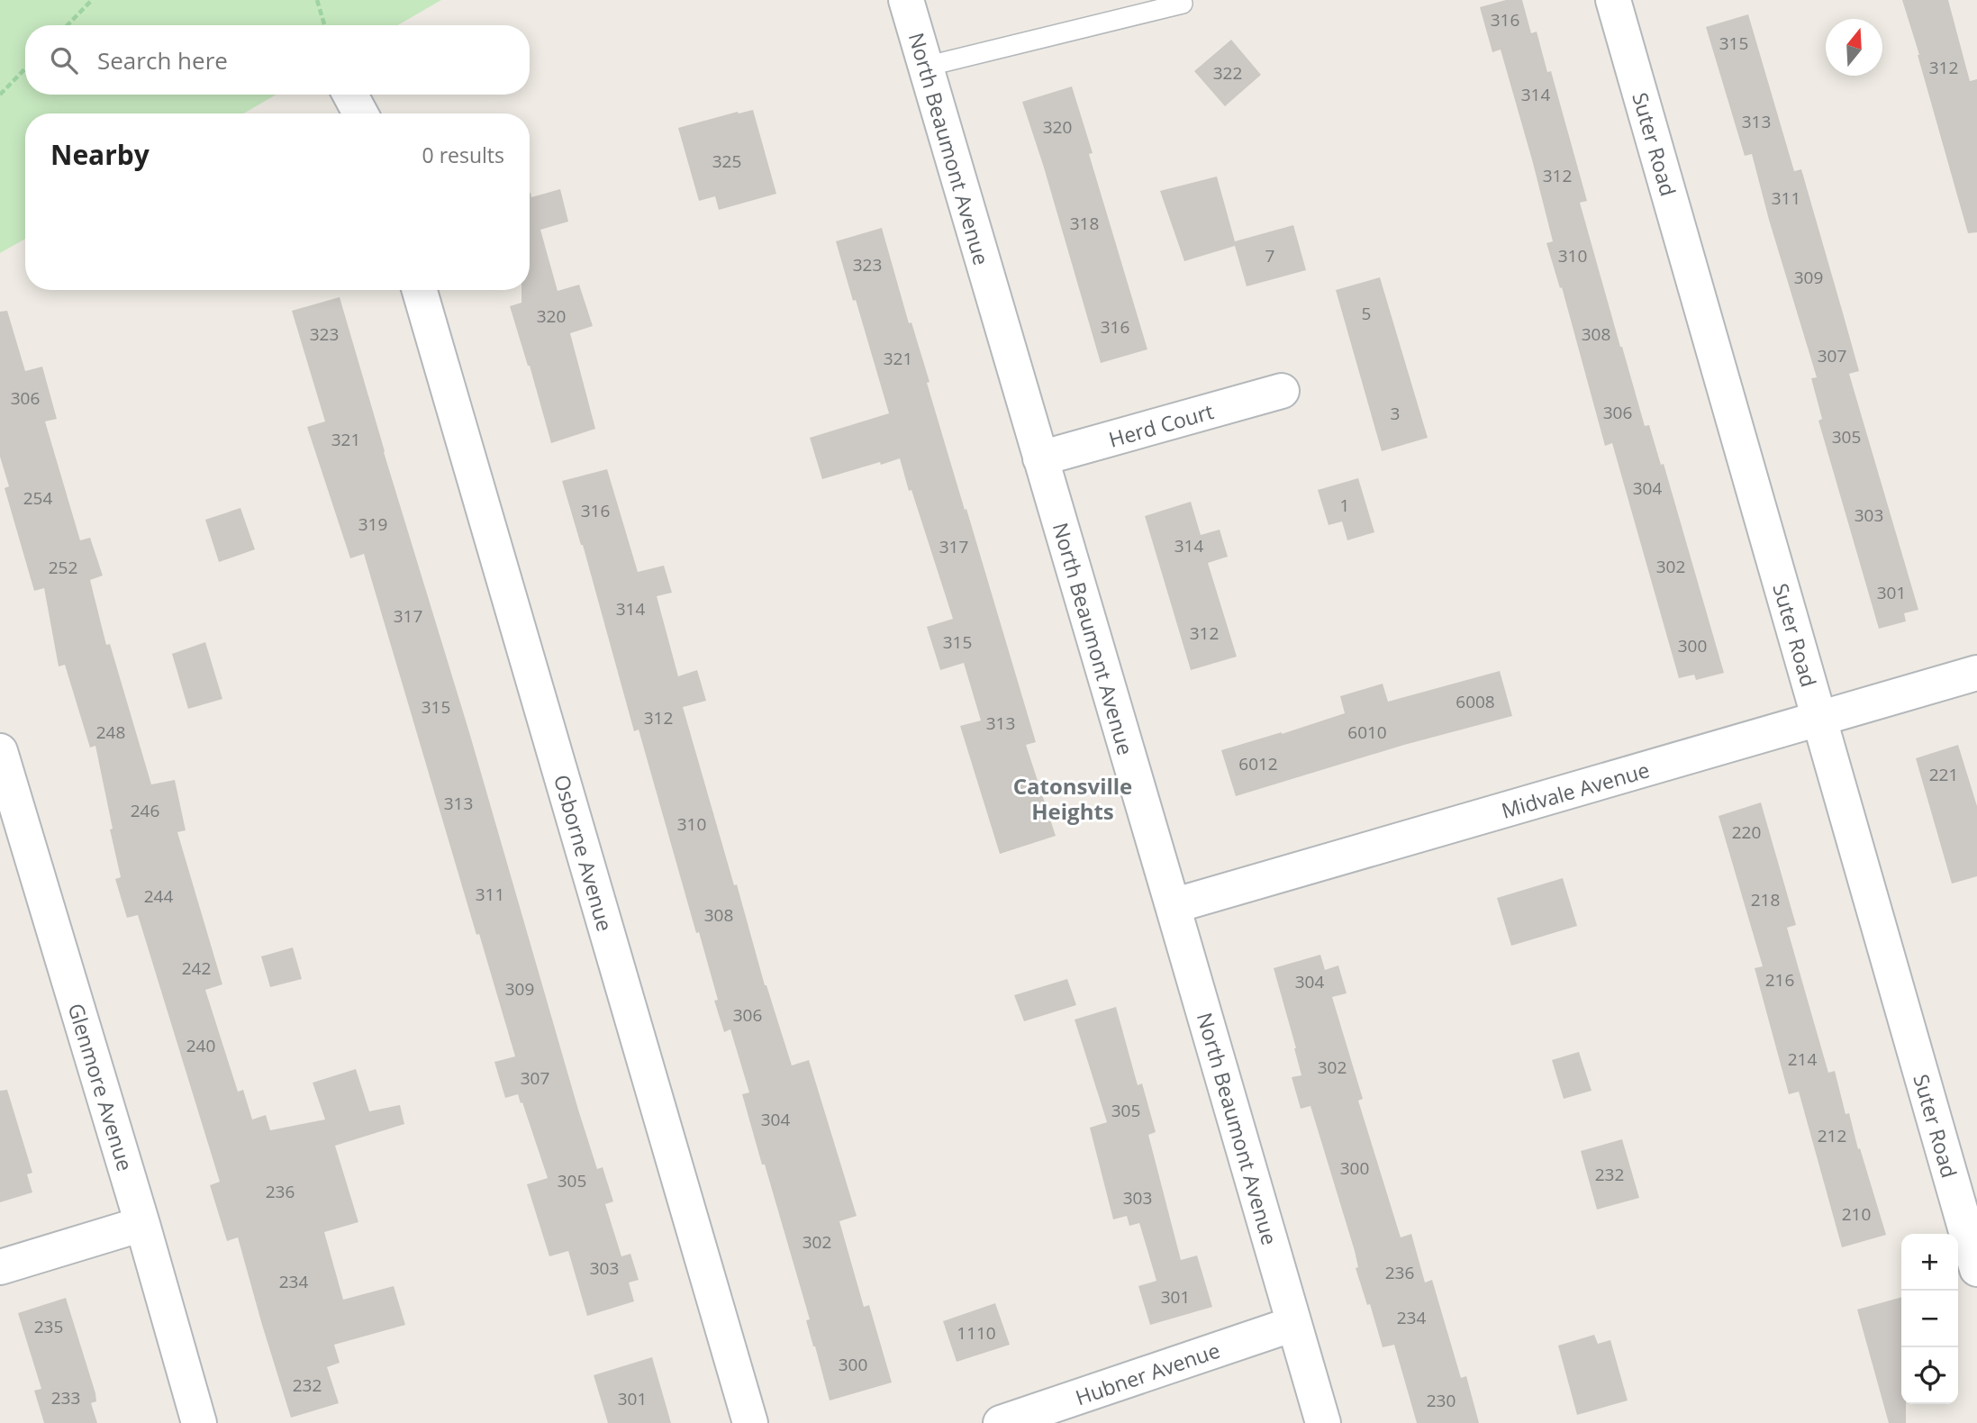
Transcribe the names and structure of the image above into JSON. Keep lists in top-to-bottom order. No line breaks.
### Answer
{"streets":{"street":["Suter Road","North Beaumont Avenue","Herd Court","Midvale Avenue","Osborne Avenue","Glenmore Avenue","Hubner Avenue"]},"crossings":[["Suter Road","Midvale Avenue"],["North Beaumont Avenue","Herd Court"],["North Beaumont Avenue","Midvale Avenue"],["North Beaumont Avenue","Hubner Avenue"]],"districts":["Catonsville Heights"],"house_numbers":["316","315","312","322","314","313","320","325","312","311","318","7","310","323","309","5","320","316","323","308","307","321","306","306","3","305","321","304","254","1","316","303","319","314","317","302","252","301","314","317","312","315","300","6008","315","312","313","248","6010","6012","221","313","246","310","220","311","244","218","308","242","216","304","309","306","240","214","302","307","305","304","212","300","232","305","236","303","210","302","303","236","234","301","234","235","1110","300","232","233","301","230"],"north":"top","page":{"search":"Search here","heading":["Nearby","0 results"],"map_buttons":["+","−"]}}
